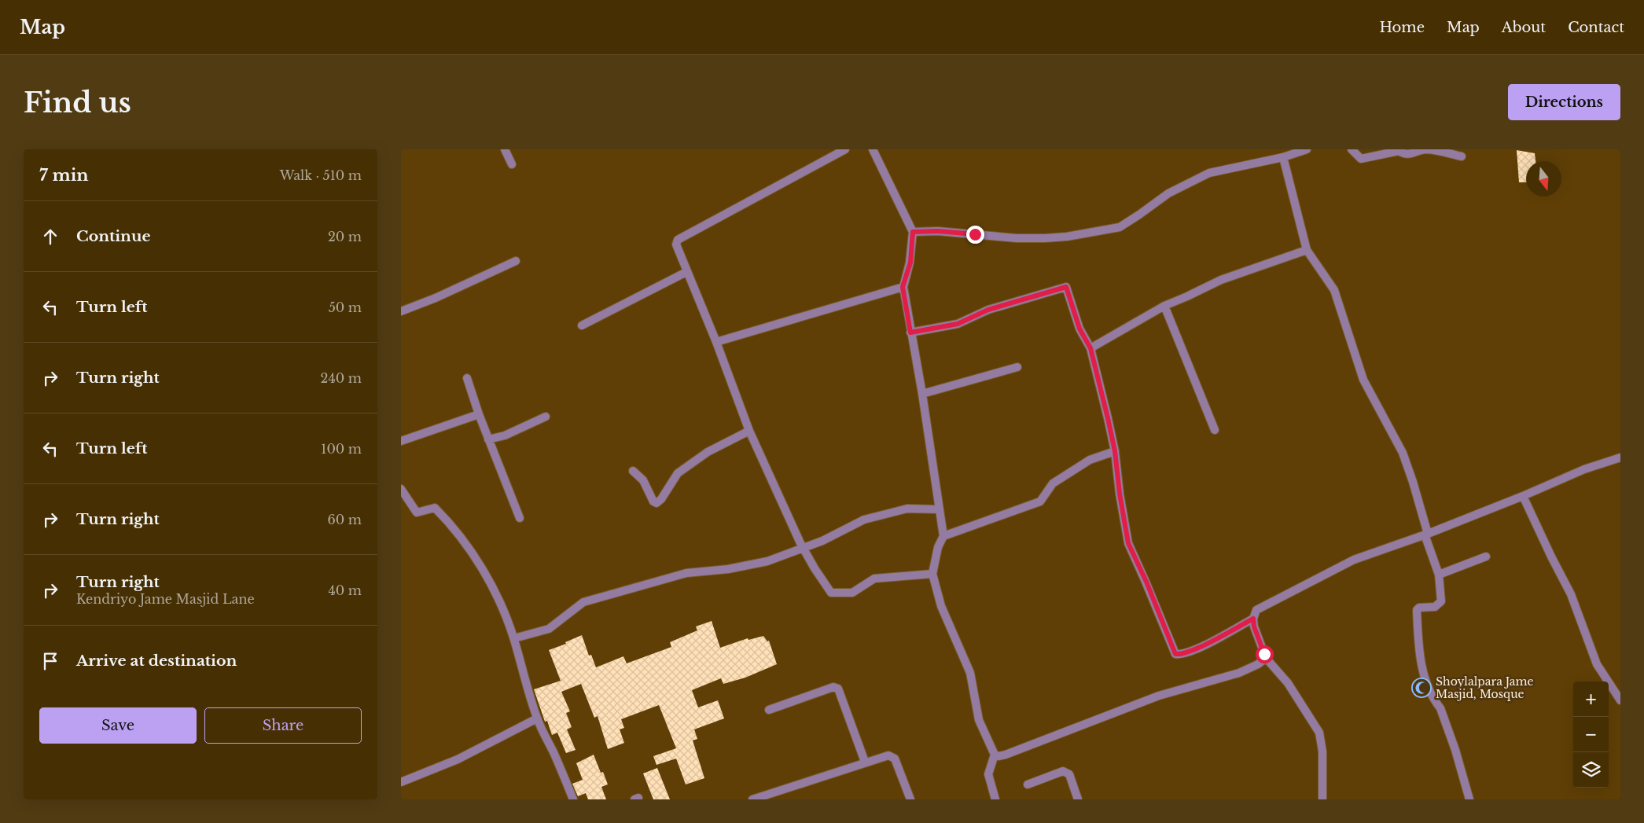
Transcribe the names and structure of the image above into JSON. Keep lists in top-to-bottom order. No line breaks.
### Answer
{"places":{"mosque":["Shoylalpara Jame Masjid, Mosque"]},"north":"bottom","page":{"header":"Map","nav":["Home","Map","About","Contact"],"buttons":["Directions",["Save","Share"]],"title":"Find us","heading":["7 min","Walk · 510 m"],"list":[["Continue","20 m"],["Turn left","50 m"],["Turn right","240 m"],["Turn left","100 m"],["Turn right","60 m"],["Turn right","Kendriyo Jame Masjid Lane","40 m"],"Arrive at destination"],"map_buttons":["+","−"]}}
